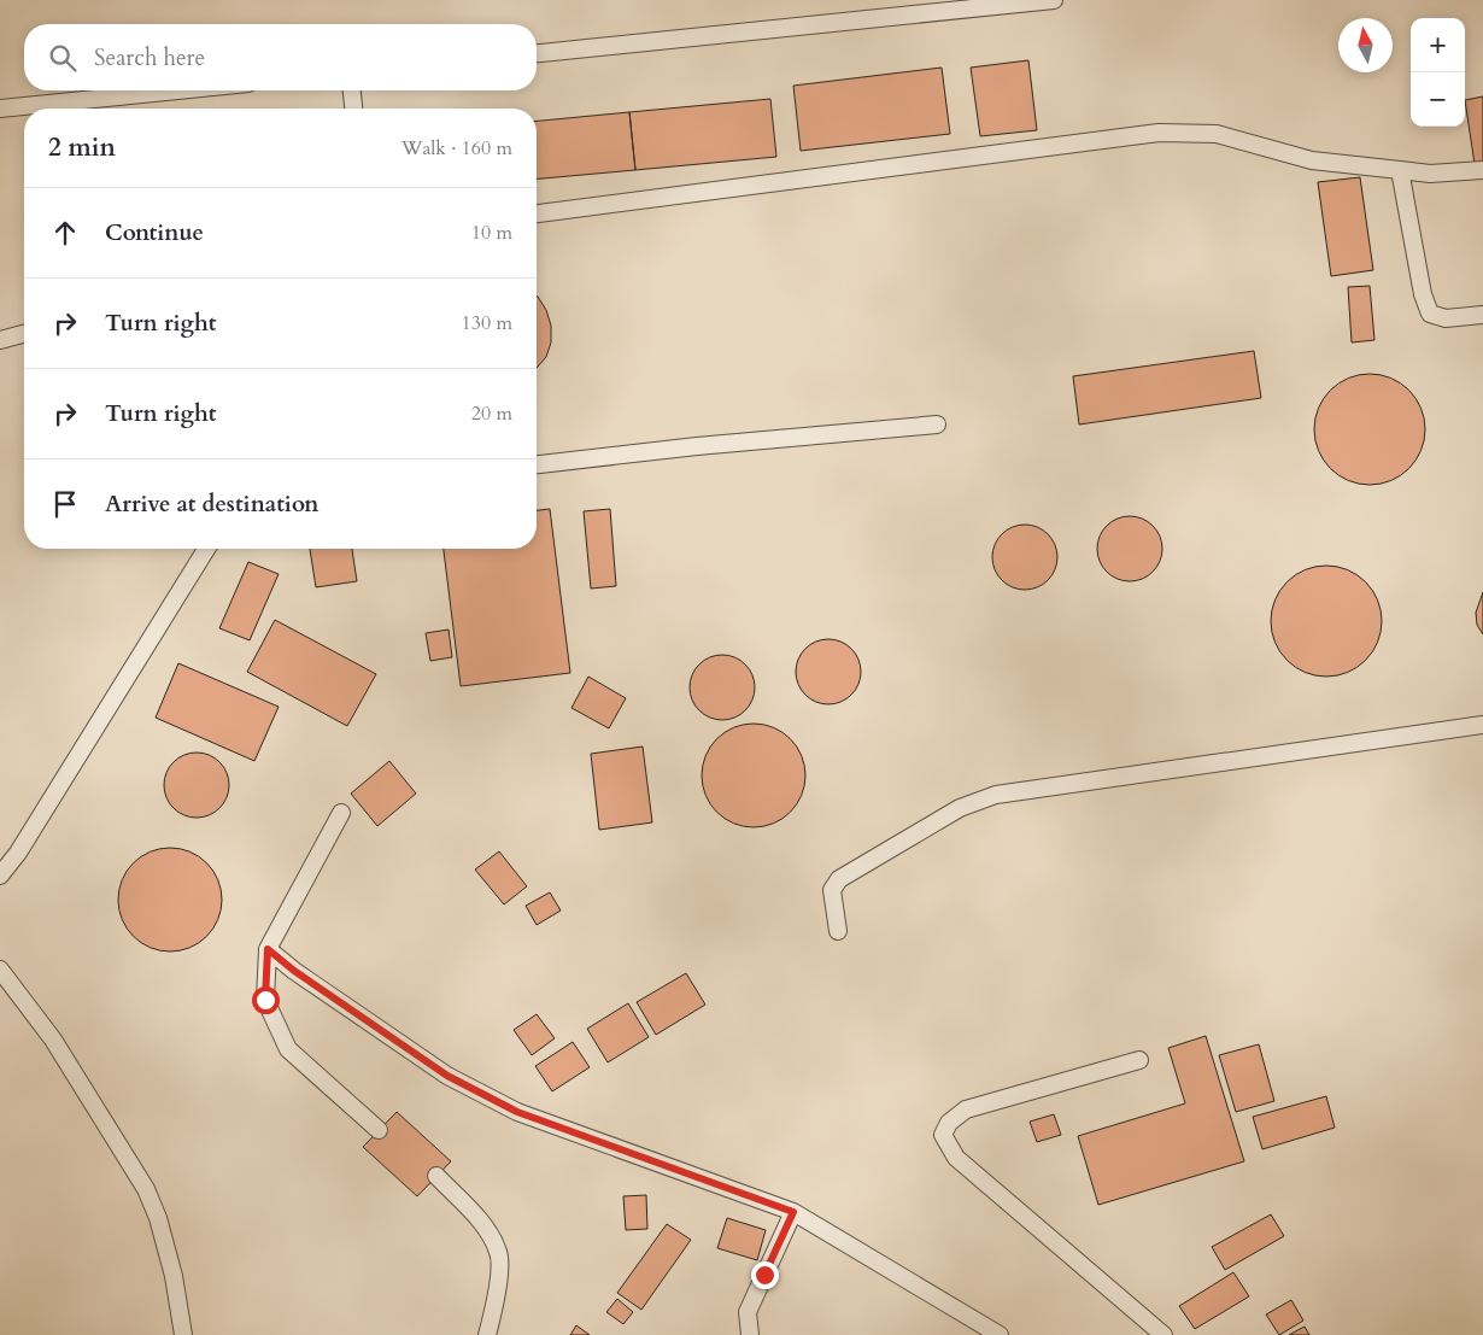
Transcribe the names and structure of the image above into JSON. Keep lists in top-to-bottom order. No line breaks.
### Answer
{"north":"top","page":{"map_buttons":["+","−"],"search":"Search here","heading":["2 min","Walk · 160 m"],"list":[["Continue","10 m"],["Turn right","130 m"],["Turn right","20 m"],"Arrive at destination"]}}
